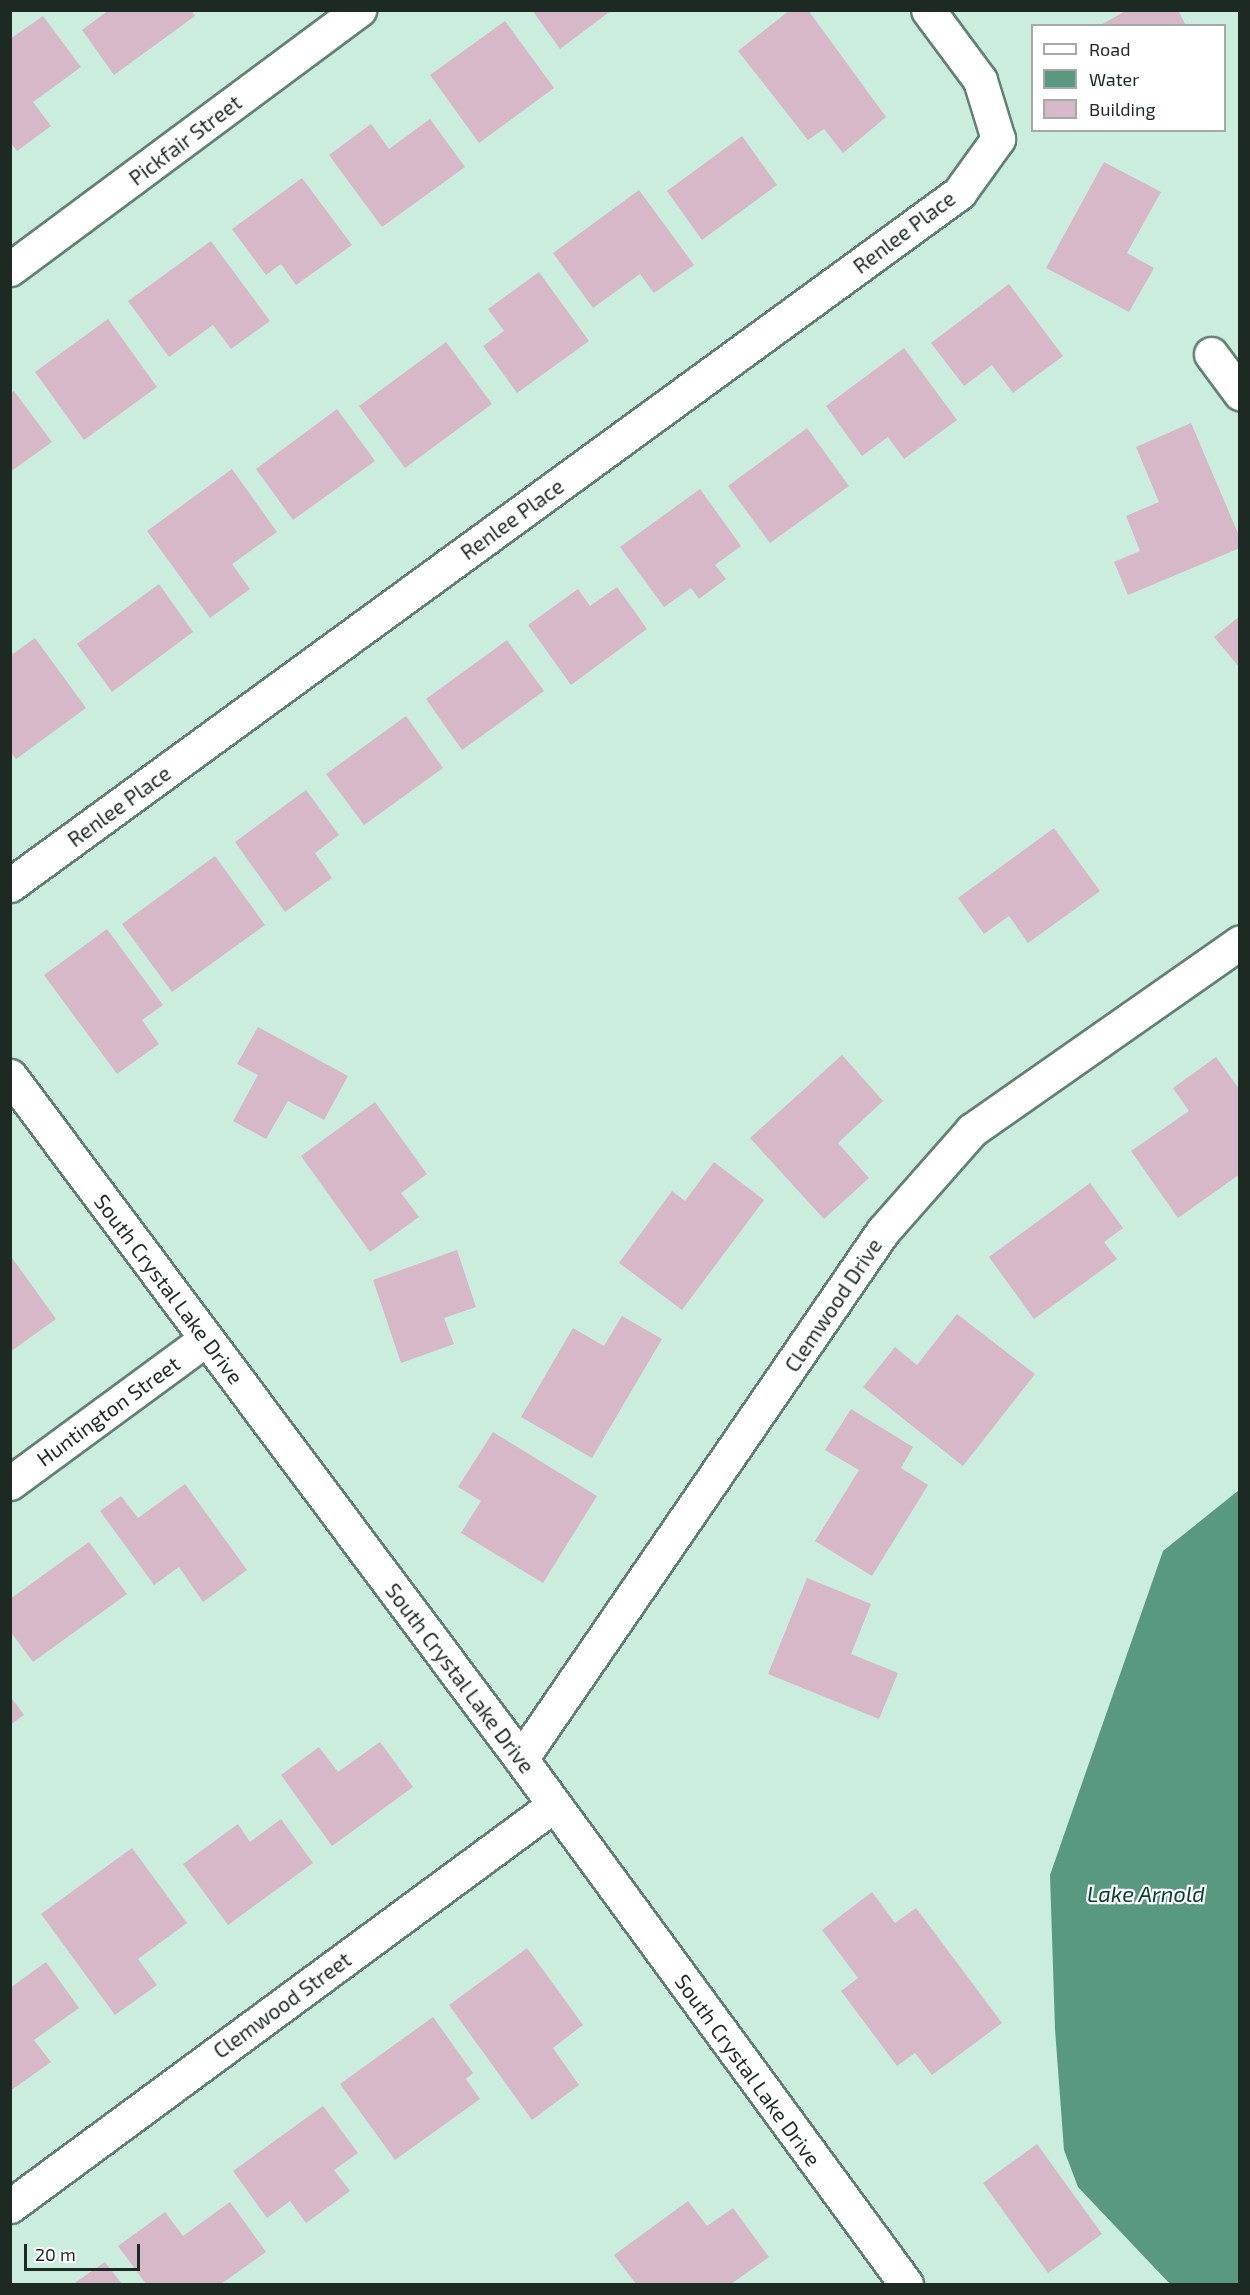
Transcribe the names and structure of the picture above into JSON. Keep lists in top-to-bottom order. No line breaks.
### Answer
{"streets":{"street":["Pickfair Street","Renlee Place","South Crystal Lake Drive","Clemwood Drive","Huntington Street","Clemwood Street"]},"crossings":[["South Crystal Lake Drive","Clemwood Drive"],["South Crystal Lake Drive","Huntington Street"],["South Crystal Lake Drive","Clemwood Street"]],"water":["Lake Arnold"],"legend":["Road","Water","Building"],"scale_bar":"20 m"}
